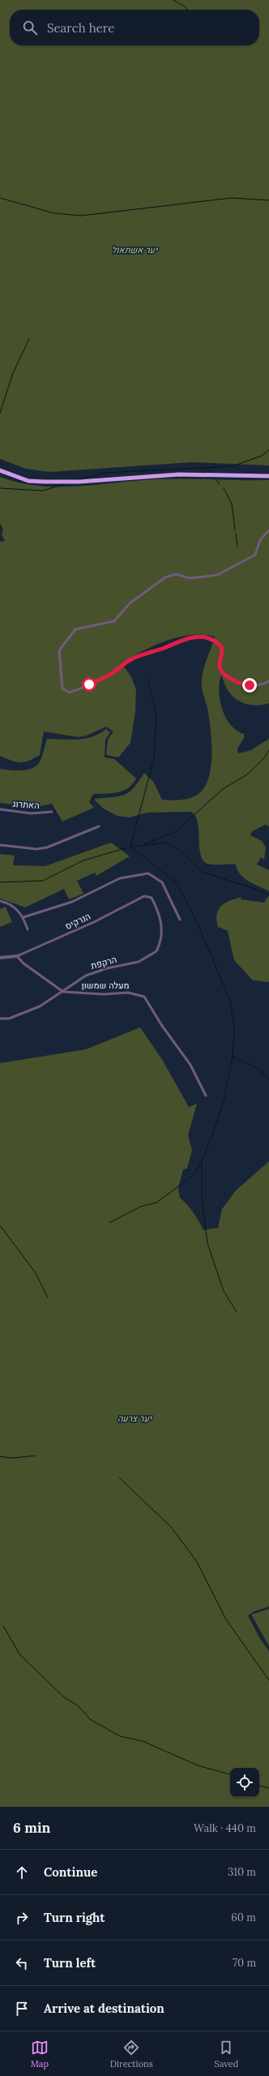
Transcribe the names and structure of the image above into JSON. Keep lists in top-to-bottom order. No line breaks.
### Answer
{"streets":{"street":["האתרוג","הנרקיס","הרקפת","מעלה שמשון"]},"crossings":[["הנרקיס","הרקפת"],["הרקפת","מעלה שמשון"]],"parks":["יער אשתאול","יער צרעה"],"page":{"search":"Search here","heading":["6 min","Walk · 440 m"],"list":[["Continue","310 m"],["Turn right","60 m"],["Turn left","70 m"],"Arrive at destination"],"nav":["Map","Directions","Saved"]}}
